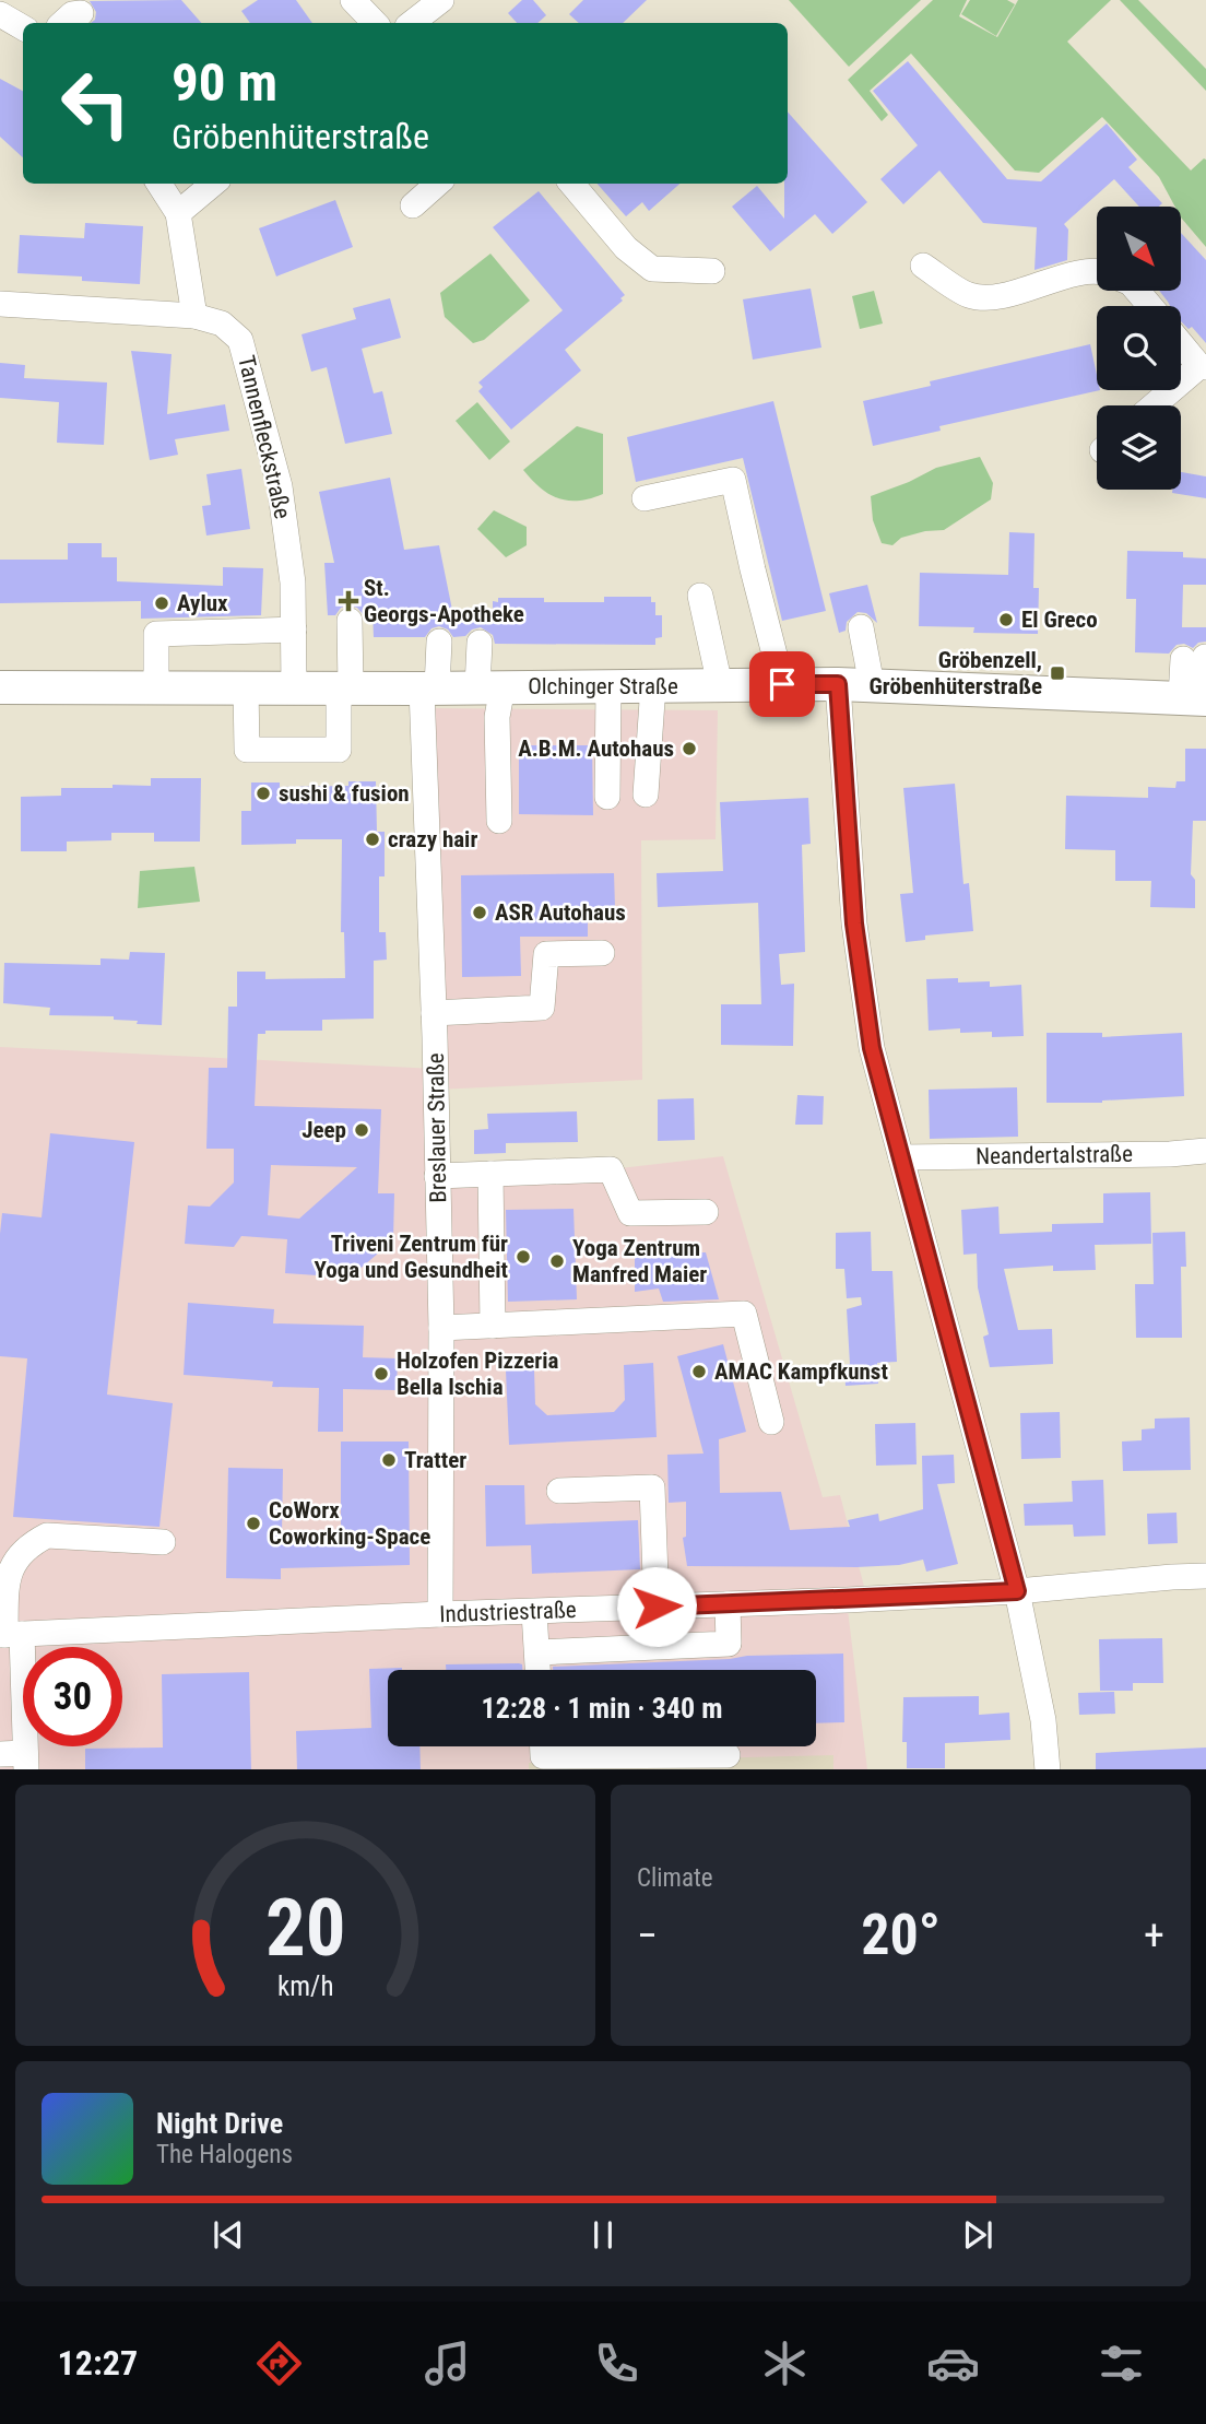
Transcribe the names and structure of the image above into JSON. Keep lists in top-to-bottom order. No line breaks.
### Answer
{"streets":{"main road":["Olchinger Straße"],"street":["Tannenfleckstraße","Breslauer Straße","Neandertalstraße","Industriestraße"]},"crossings":[["Tannenfleckstraße","Olchinger Straße"],["Olchinger Straße","Breslauer Straße"],["Breslauer Straße","Industriestraße"]],"places":{"health":["St. Georgs-Apotheke"],"other":["Aylux","El Greco","A.B.M. Autohaus","sushi & fusion","crazy hair","ASR Autohaus","Jeep","Triveni Zentrum für Yoga und Gesundheit","Yoga Zentrum Manfred Maier","AMAC Kampfkunst","Holzofen Pizzeria Bella Ischia","Tratter","CoWorx Coworking-Space"],"transit":["Gröbenzell, Gröbenhüterstraße"]},"north":"bottom right","page":{"turn":["90 m","Gröbenhüterstraße"],"limit":"30","trip":"12:28 · 1 min · 340 m","tile":"Climate","heat":["−","20°","+"],"song":["Night Drive","The Halogens"],"tabs":"12:27","gauge":["20","km/h"]}}
